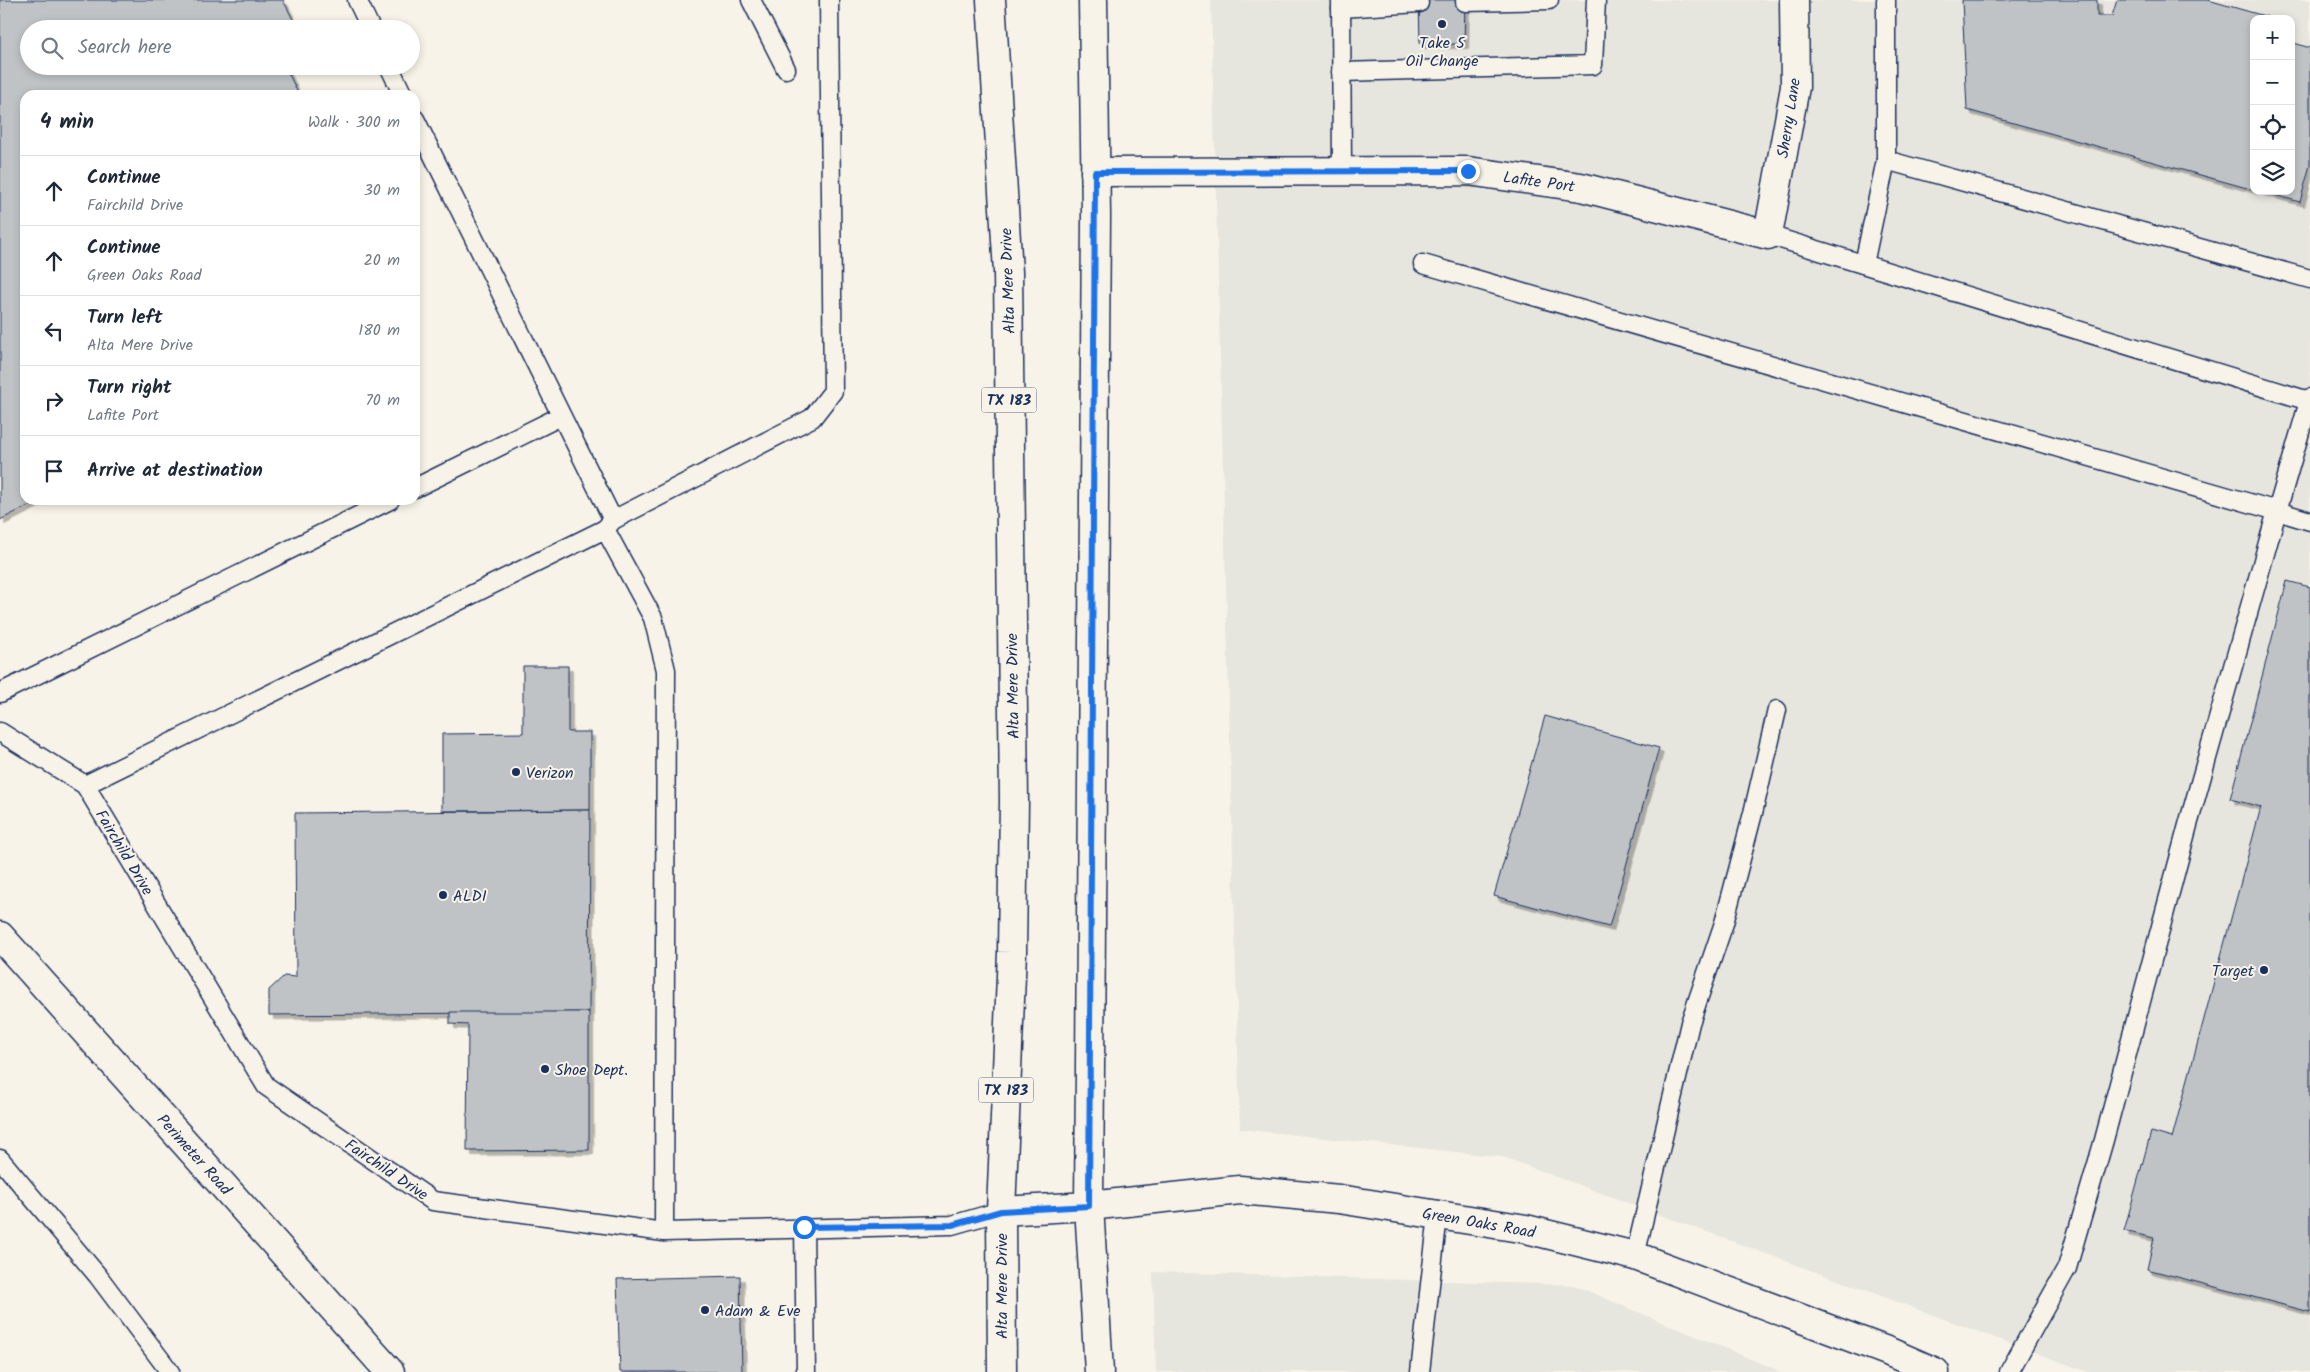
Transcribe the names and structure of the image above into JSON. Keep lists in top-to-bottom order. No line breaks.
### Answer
{"streets":{"main road":["Sherry Lane","Lafite Port","Alta Mere Drive","TX 183","Perimeter Road","Green Oaks Road"],"lane":["Fairchild Drive"]},"crossings":[["Sherry Lane","Lafite Port"],["Alta Mere Drive","Fairchild Drive"],["Alta Mere Drive","Green Oaks Road"],["Fairchild Drive","Green Oaks Road"]],"places":["Take 5 Oil Change","Verizon","ALDI","Target","Shoe Dept.","Adam & Eve"],"page":{"map_buttons":["+","−"],"search":"Search here","heading":["4 min","Walk · 300 m"],"list":[["Continue","Fairchild Drive","30 m"],["Continue","Green Oaks Road","20 m"],["Turn left","Alta Mere Drive","180 m"],["Turn right","Lafite Port","70 m"],"Arrive at destination"]}}
